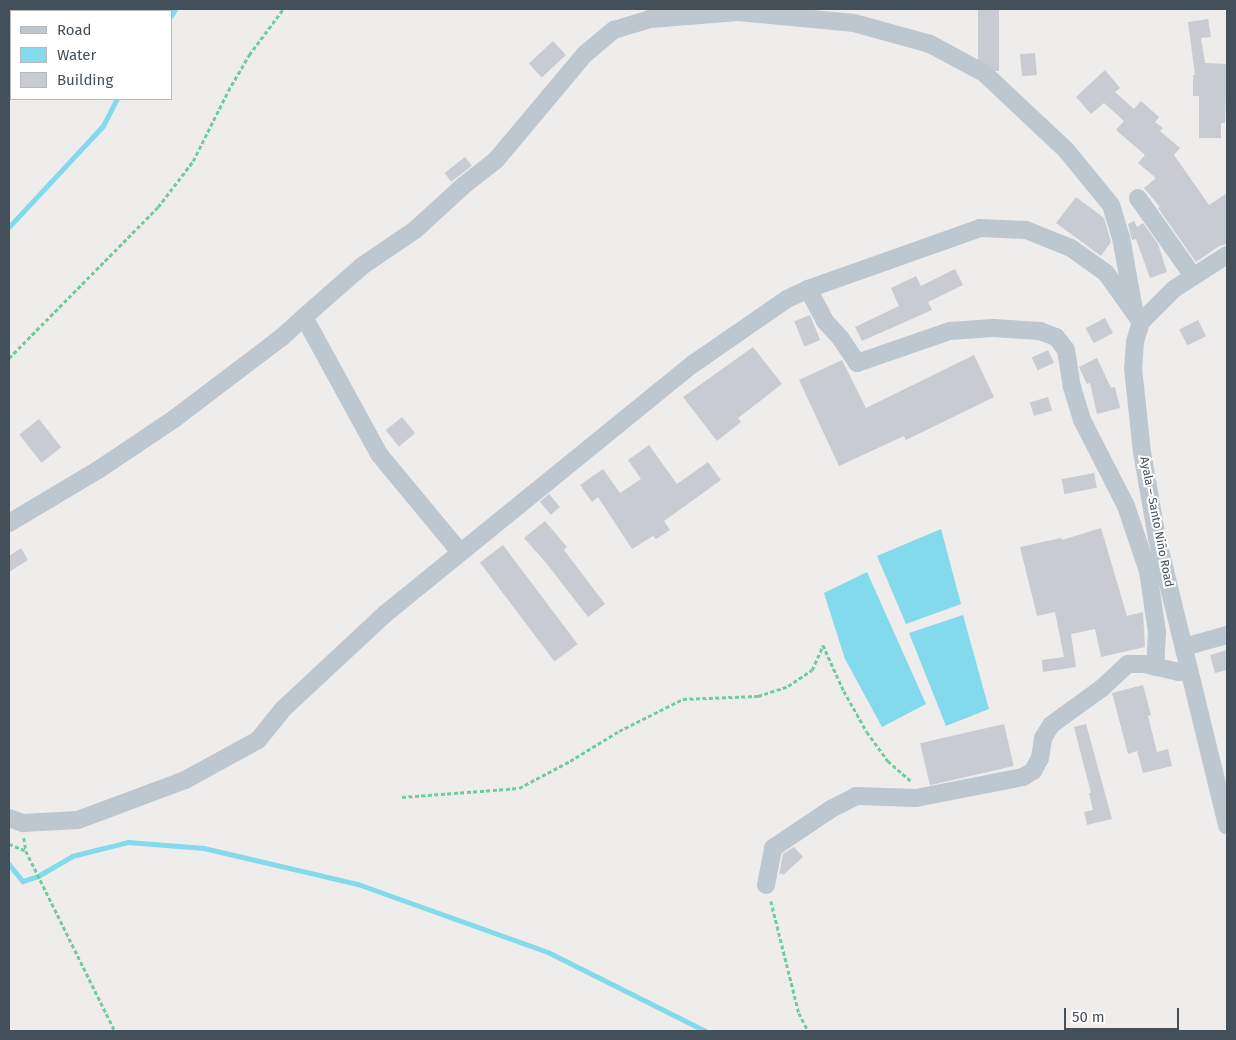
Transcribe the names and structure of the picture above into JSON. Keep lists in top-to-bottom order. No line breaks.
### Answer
{"streets":{"street":["Ayala – Santo Niño Road"]},"legend":["Road","Water","Building"],"scale_bar":"50 m"}
